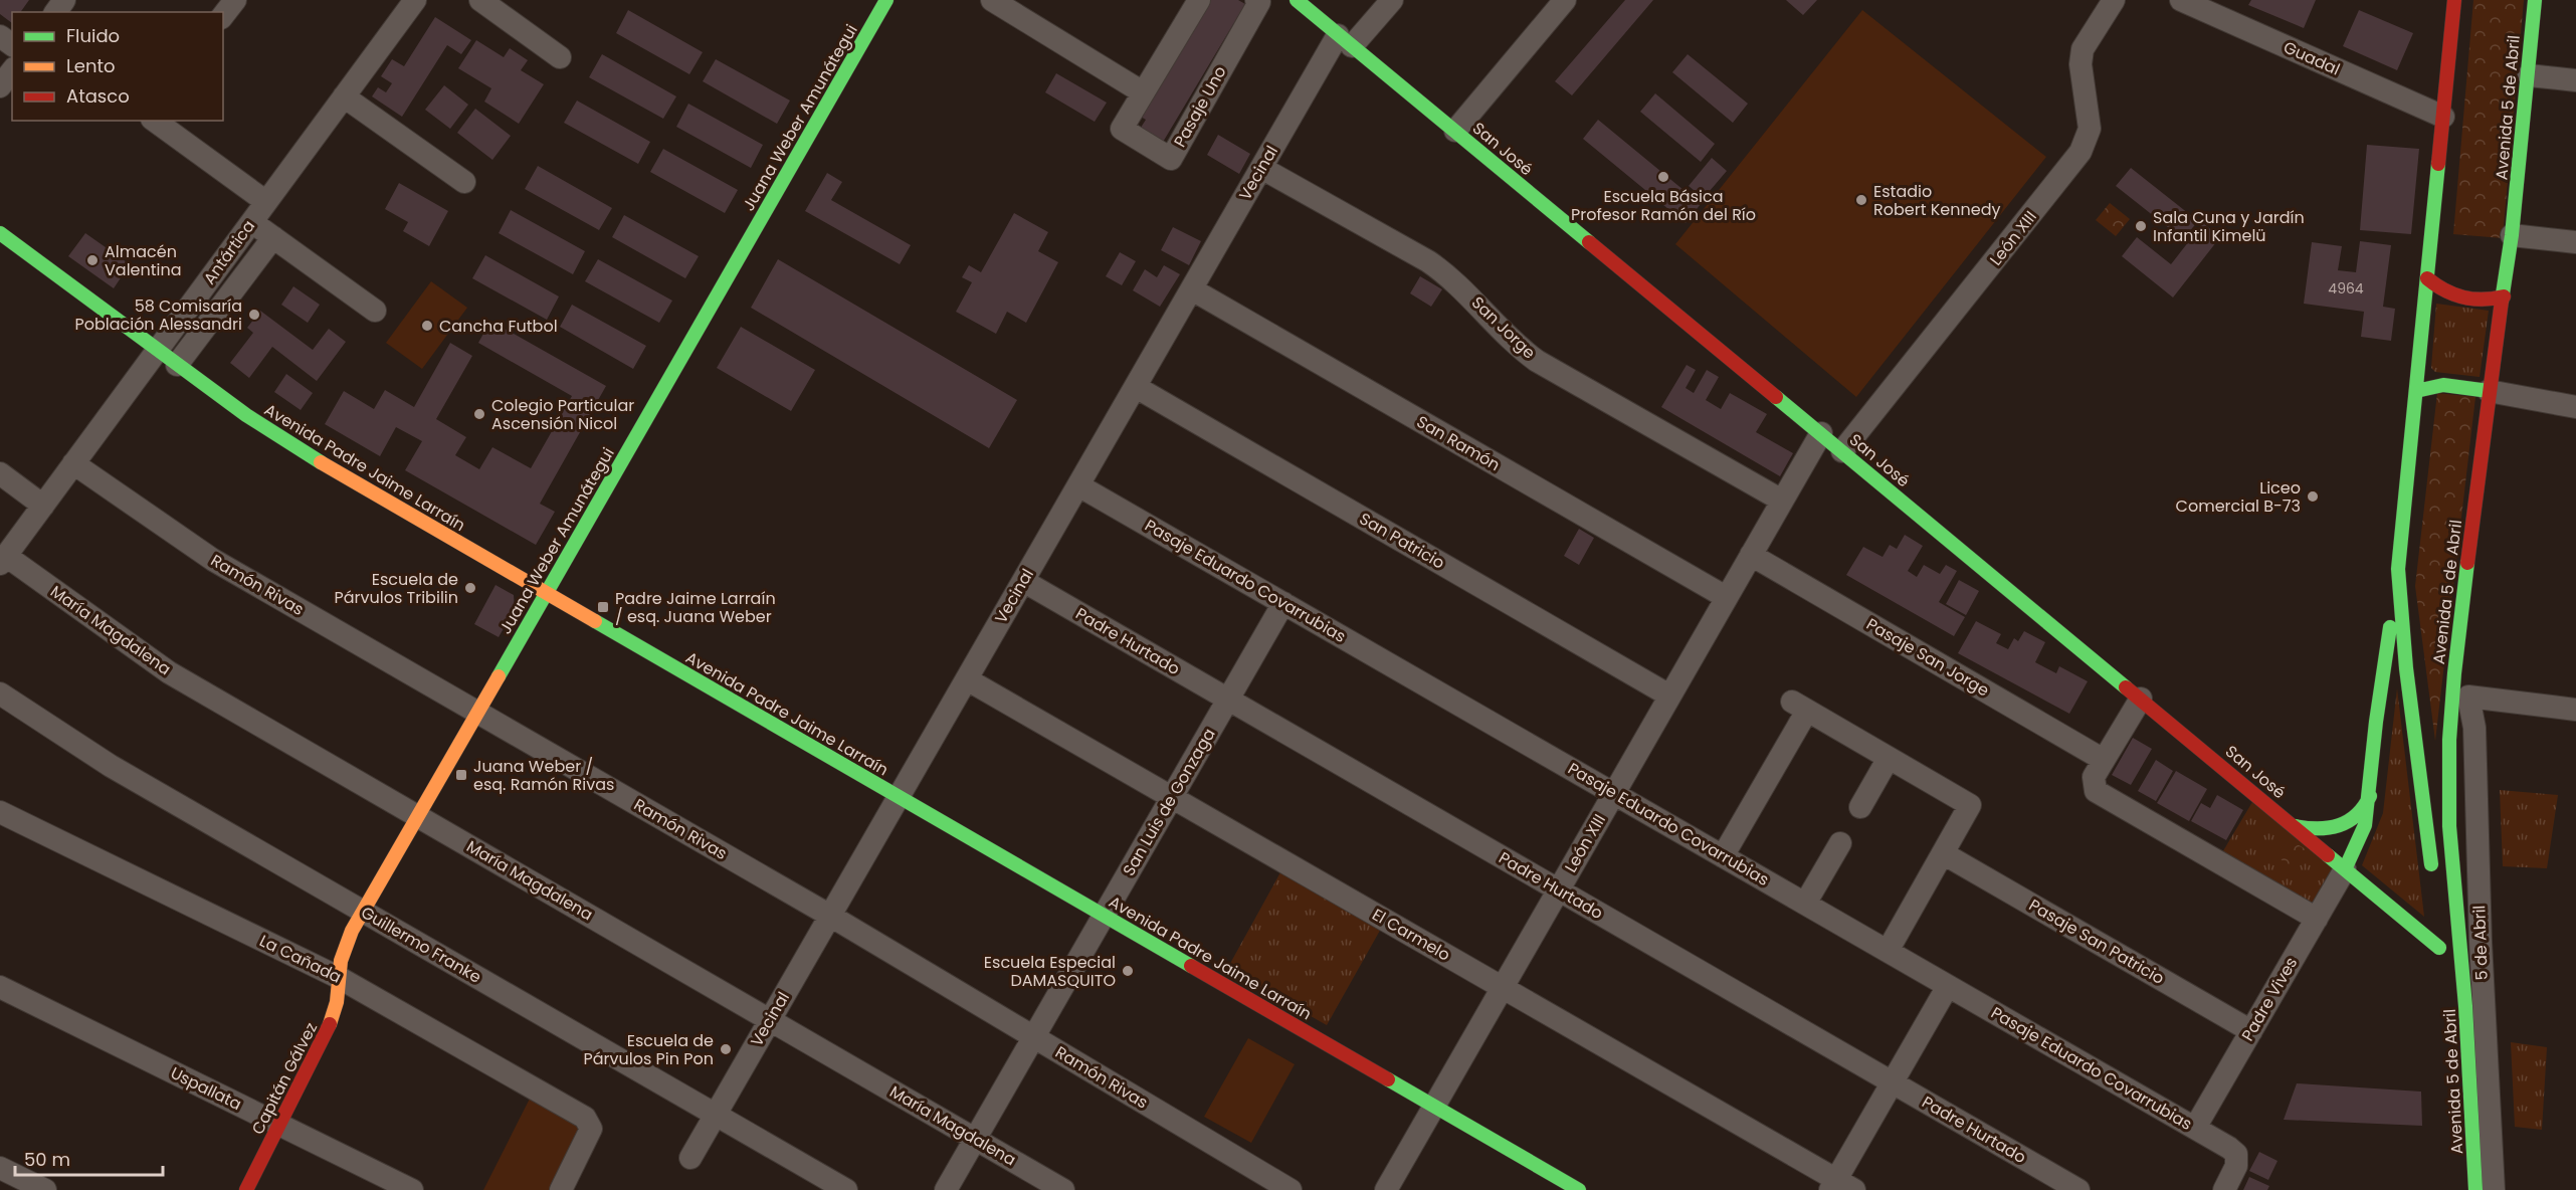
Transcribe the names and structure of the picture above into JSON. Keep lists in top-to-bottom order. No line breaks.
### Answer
{"streets":{"street":["Guadal","Pasaje Uno","Avenida 5 de Abril","Juana Weber Amunátegui","San José","Vecinal","León XIII","Antártica","San Jorge","San Ramón","Avenida Padre Jaime Larraín","San Patricio","Pasaje Eduardo Covarrubias","Ramón Rivas","María Magdalena","Padre Hurtado","Pasaje San Jorge","San Luis de Gonzaga","El Carmelo","Pasaje San Patricio","5 de Abril","Guillermo Franke","La Cañada","Padre Vives","Capitán Gálvez","Uspallata"]},"crossings":[["Guadal","Avenida 5 de Abril"],["Juana Weber Amunátegui","Avenida Padre Jaime Larraín"],["Juana Weber Amunátegui","Ramón Rivas"],["Juana Weber Amunátegui","María Magdalena"],["Juana Weber Amunátegui","Guillermo Franke"],["Juana Weber Amunátegui","La Cañada"],["Juana Weber Amunátegui","Capitán Gálvez"],["San José","Vecinal"],["San José","León XIII"],["San José","Padre Vives"],["Vecinal","San Jorge"],["Vecinal","San Ramón"],["Vecinal","Avenida Padre Jaime Larraín"],["Vecinal","San Patricio"],["Vecinal","Pasaje Eduardo Covarrubias"],["Vecinal","Ramón Rivas"],["Vecinal","María Magdalena"],["Vecinal","Padre Hurtado"],["Vecinal","El Carmelo"],["Vecinal","Guillermo Franke"],["León XIII","San Jorge"],["León XIII","San Ramón"],["León XIII","Avenida Padre Jaime Larraín"],["León XIII","San Patricio"],["León XIII","Pasaje Eduardo Covarrubias"],["León XIII","Padre Hurtado"],["León XIII","Pasaje San Jorge"],["León XIII","El Carmelo"],["Antártica","Avenida Padre Jaime Larraín"],["Antártica","Ramón Rivas"],["Antártica","María Magdalena"],["Avenida Padre Jaime Larraín","San Luis de Gonzaga"],["Pasaje Eduardo Covarrubias","San Luis de Gonzaga"],["Pasaje Eduardo Covarrubias","Padre Vives"],["Ramón Rivas","San Luis de Gonzaga"],["María Magdalena","San Luis de Gonzaga"],["Padre Hurtado","San Luis de Gonzaga"],["San Luis de Gonzaga","El Carmelo"],["Pasaje San Patricio","Padre Vives"],["La Cañada","Capitán Gálvez"],["Capitán Gálvez","Uspallata"]],"places":{"other":["Escuela Básica Profesor Ramón del Río","Estadio Robert Kennedy","Sala Cuna y Jardín Infantil Kimelü","Almacén Valentina","58 Comisaría Población Alessandri","Cancha Futbol","Colegio Particular Ascensión Nicol","Liceo Comercial B-73","Escuela de Párvulos Tribilin","Escuela Especial DAMASQUITO","Escuela de Párvulos Pin Pon"],"transit":["Padre Jaime Larraín / esq. Juana Weber","Juana Weber / esq. Ramón Rivas"]},"house_numbers":["4964"],"legend":["Fluido","Lento","Atasco"],"scale_bar":"50 m"}
